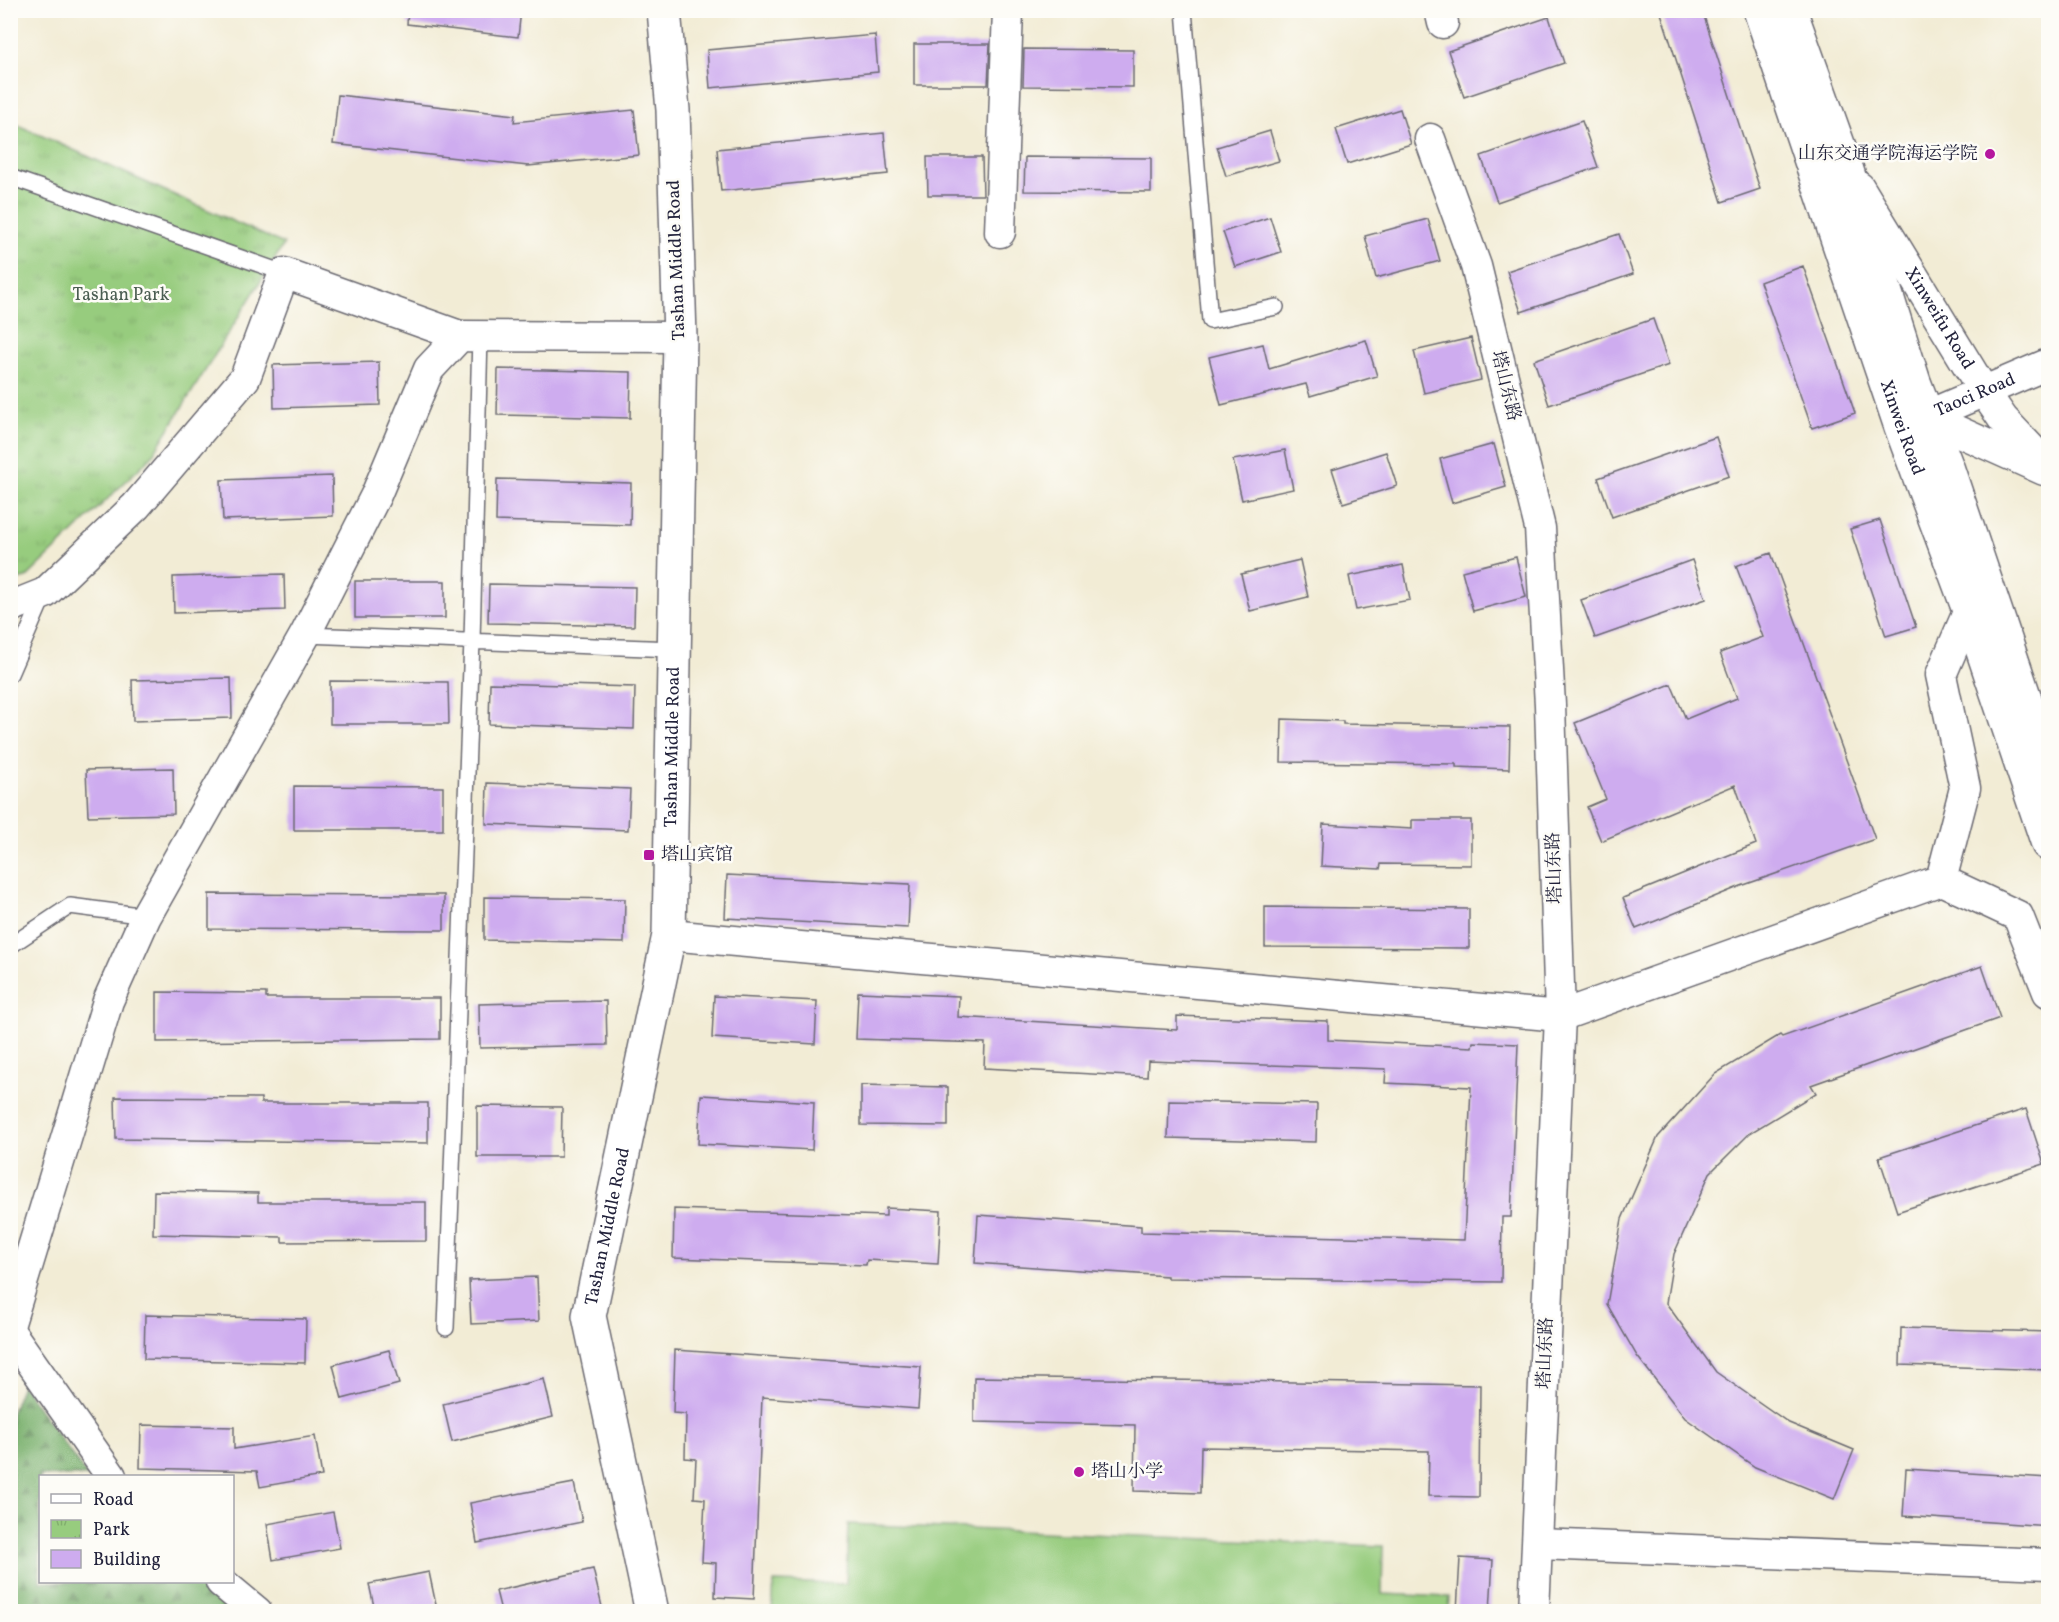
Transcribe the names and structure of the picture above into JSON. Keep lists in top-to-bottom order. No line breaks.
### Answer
{"streets":{"main road":["Tashan Middle Road","Xinwei Road"],"street":["Xinweifu Road","塔山东路","Taoci Road"]},"crossings":[["Xinweifu Road","Taoci Road"],["Xinweifu Road","Xinwei Road"],["Taoci Road","Xinwei Road"]],"parks":["Tashan Park"],"places":{"other":["山东交通学院海运学院","塔山小学"],"transit":["塔山宾馆"]},"legend":["Road","Park","Building"]}
